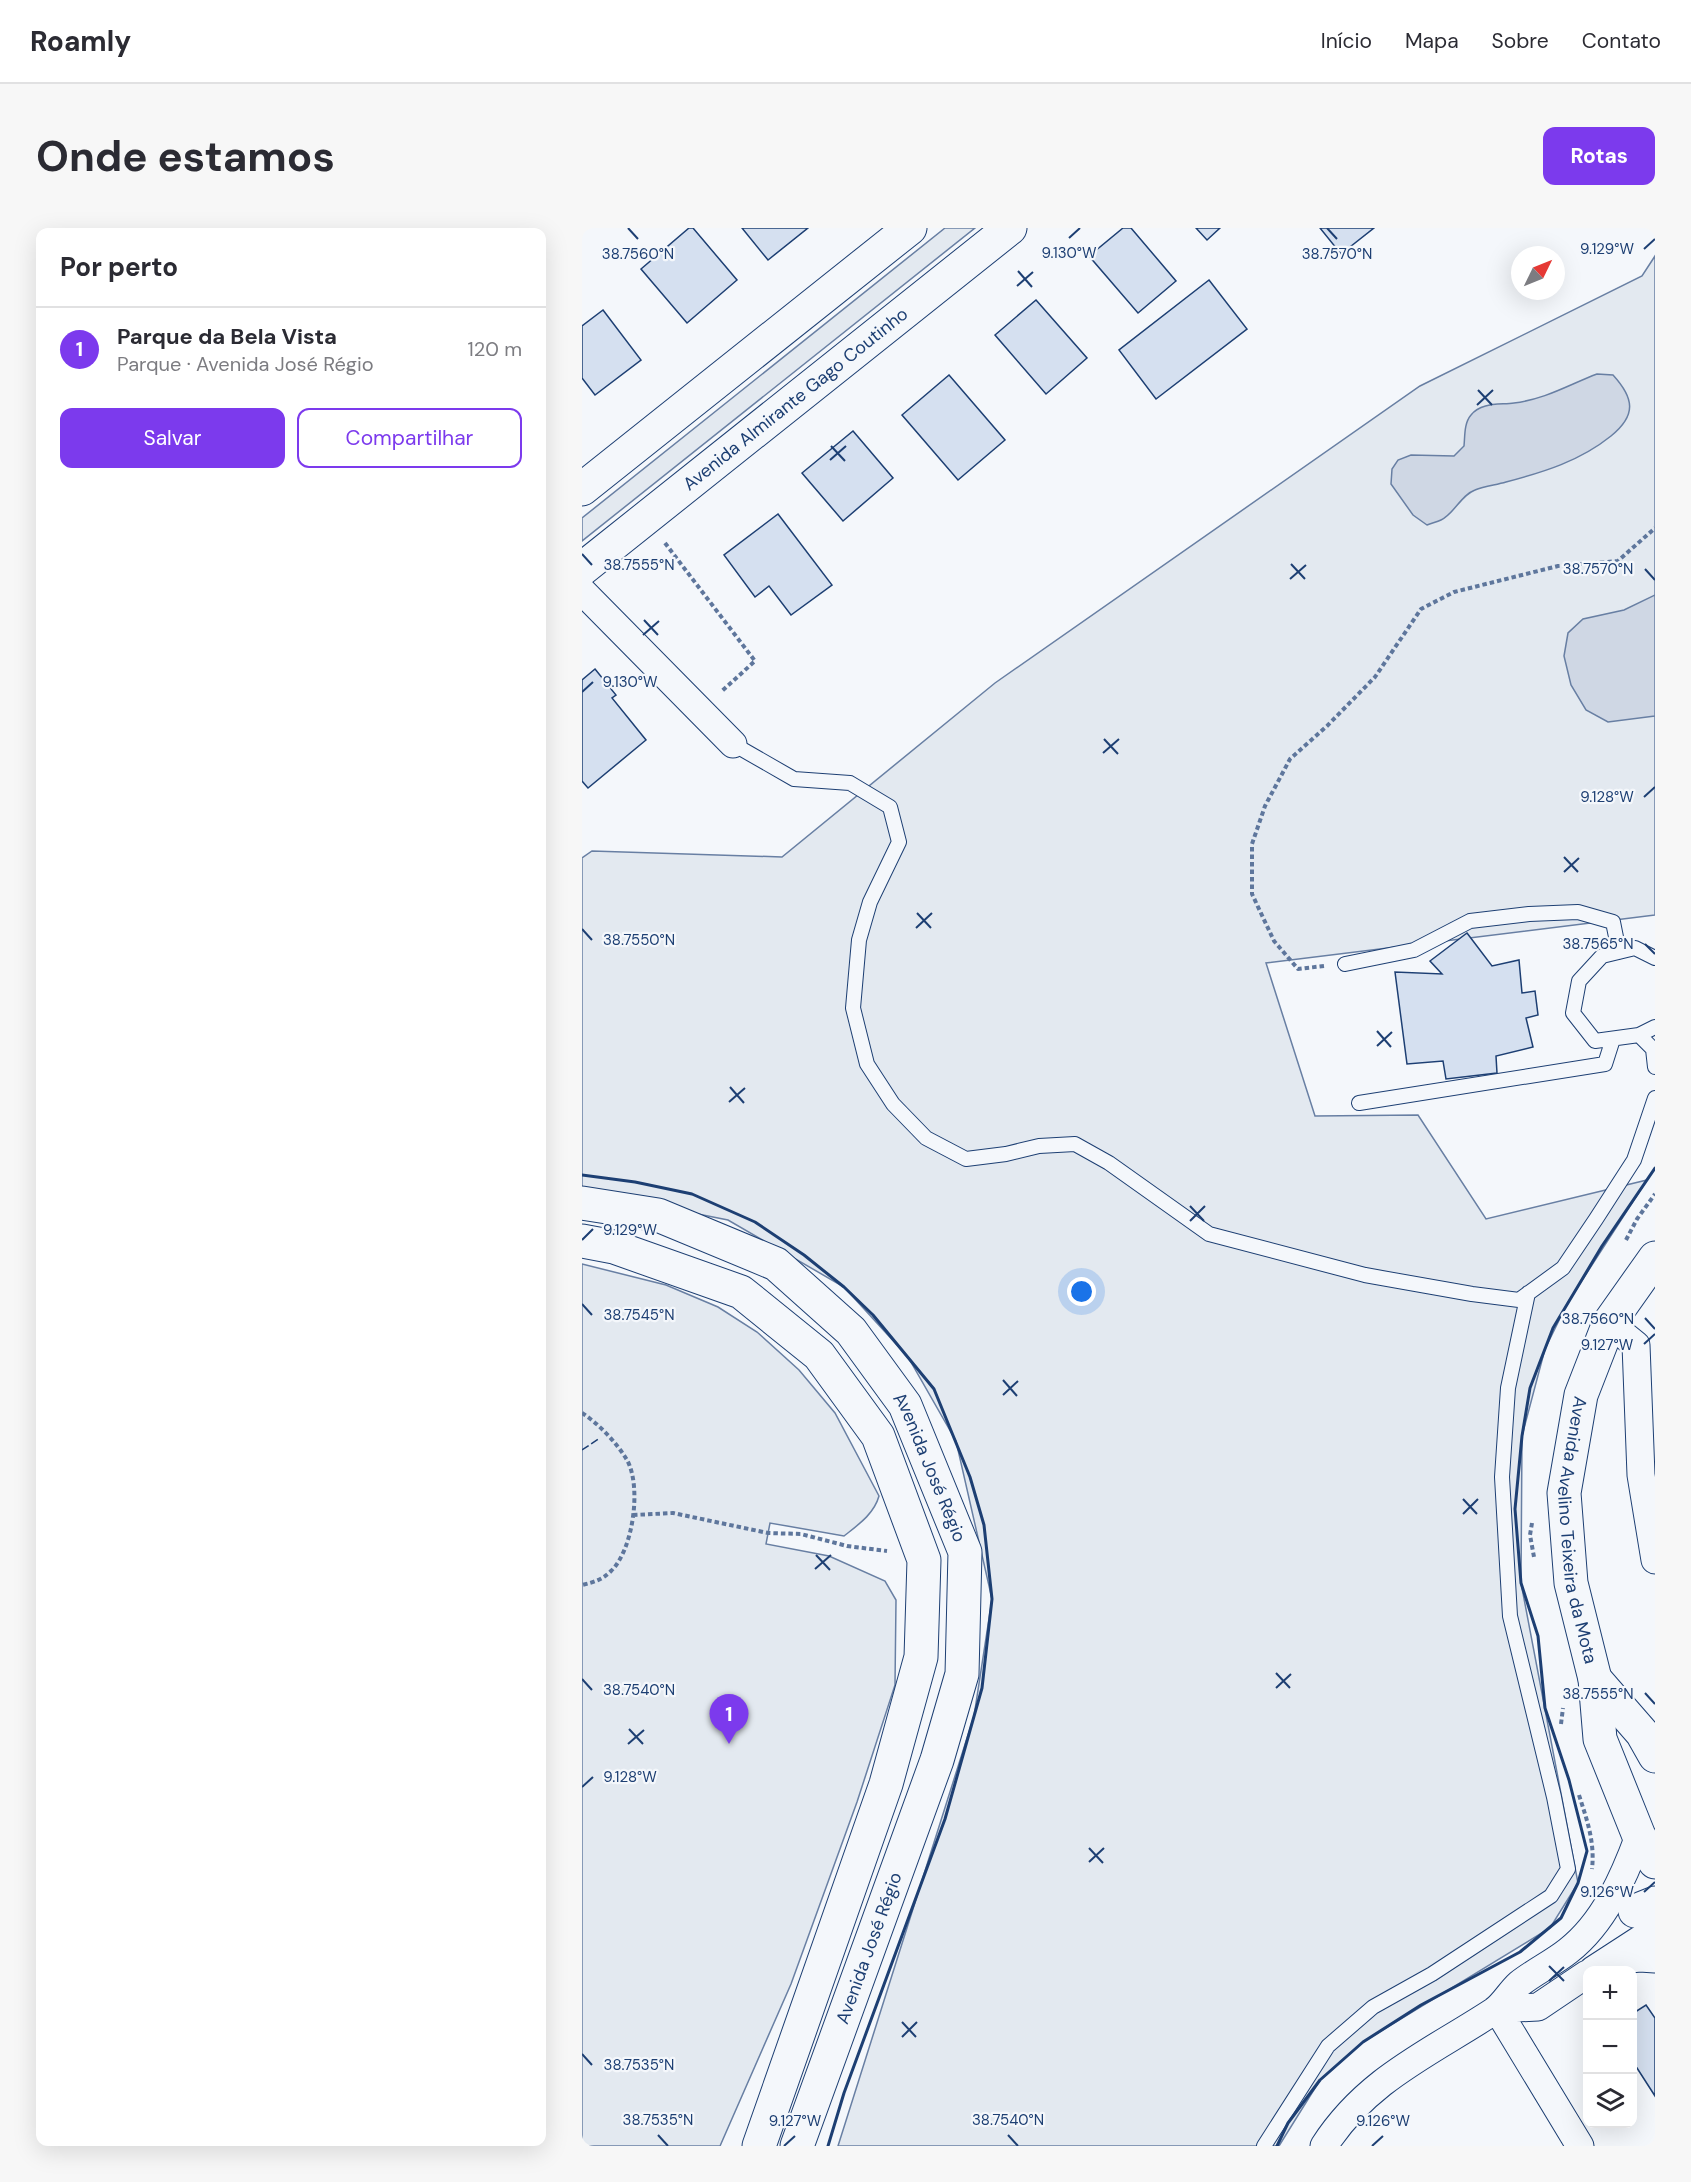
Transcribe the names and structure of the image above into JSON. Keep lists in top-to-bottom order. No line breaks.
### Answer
{"streets":{"street":["Avenida Almirante Gago Coutinho","Avenida José Régio","Avenida Avelino Teixeira da Mota"]},"north":"top right","page":{"header":"Roamly","nav":["Início","Mapa","Sobre","Contato"],"buttons":["Rotas",["Salvar","Compartilhar"]],"title":"Onde estamos","heading":"Por perto","list":[{"mark":"1","name":"Parque da Bela Vista","note":"Parque · Avenida José Régio","value":"120 m"}],"pins":"1","map_buttons":["+","−"]},"coordinates":["9.129°W","9.130°W","38.7560°N","38.7570°N","38.7555°N","9.128°W","38.7550°N","38.7565°N","38.7545°N","9.127°W","38.7540°N","9.126°W","38.7535°N"]}
